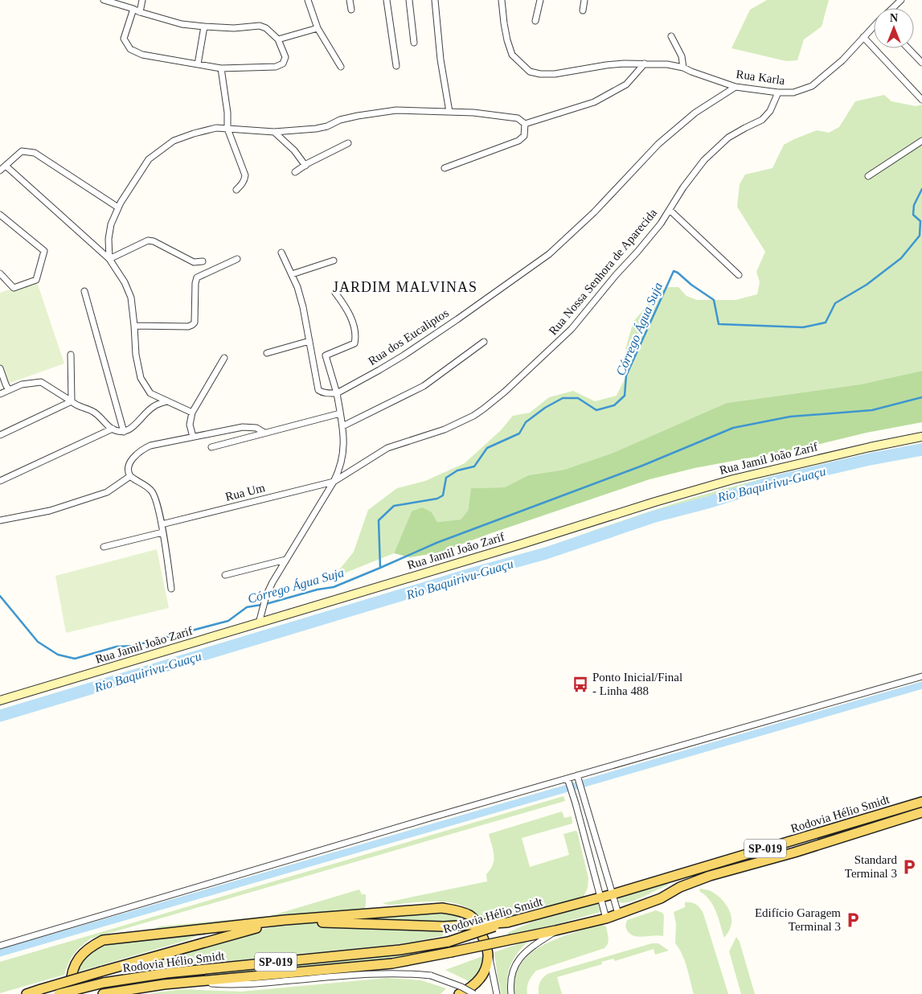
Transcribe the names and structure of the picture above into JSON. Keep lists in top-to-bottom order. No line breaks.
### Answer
{"streets":{"main road":["Rua Jamil João Zarif","Rodovia Hélio Smidt","SP-019"],"street":["Rua Karla","Rua Nossa Senhora de Aparecida","Rua dos Eucaliptos","Rua Um"]},"crossings":[["Rua Karla","Rua Nossa Senhora de Aparecida"],["Rua Karla","Rua dos Eucaliptos"],["Rua Nossa Senhora de Aparecida","Rua Um"]],"districts":["JARDIM MALVINAS"],"water":["Córrego Água Suja","Rio Baquirivu-Guaçu"],"places":{"bus stop":["Ponto Inicial/Final - Linha 488"],"parking":["Standard Terminal 3","Edifício Garagem Terminal 3"]},"north":"top"}
